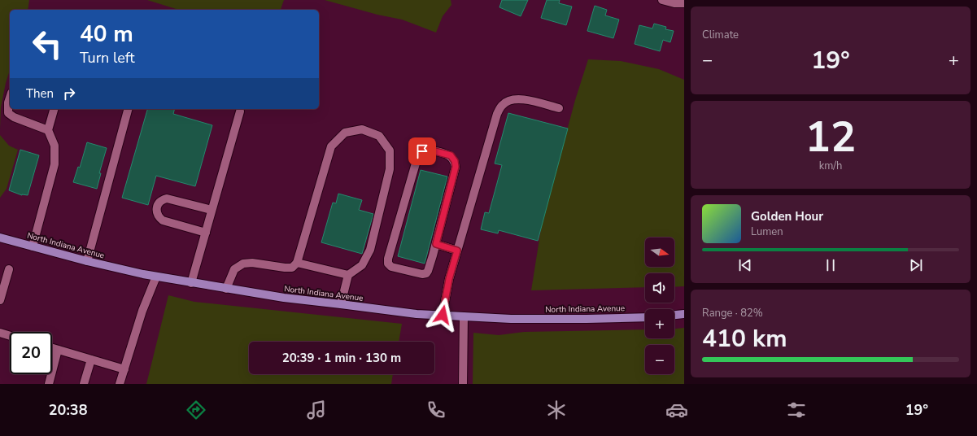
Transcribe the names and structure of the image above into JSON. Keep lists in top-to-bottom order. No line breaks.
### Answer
{"streets":{"main road":["North Indiana Avenue"]},"north":"right","page":{"tile":["Climate",["12","km/h"],["Range · 82%","410 km"]],"turn":["40 m","Turn left"],"heat":["−","19°","+"],"then":"Then","song":["Golden Hour","Lumen"],"map_buttons":["+","−"],"limit":"20","trip":"20:39 · 1 min · 130 m","tabs":["20:38","19°"]}}
